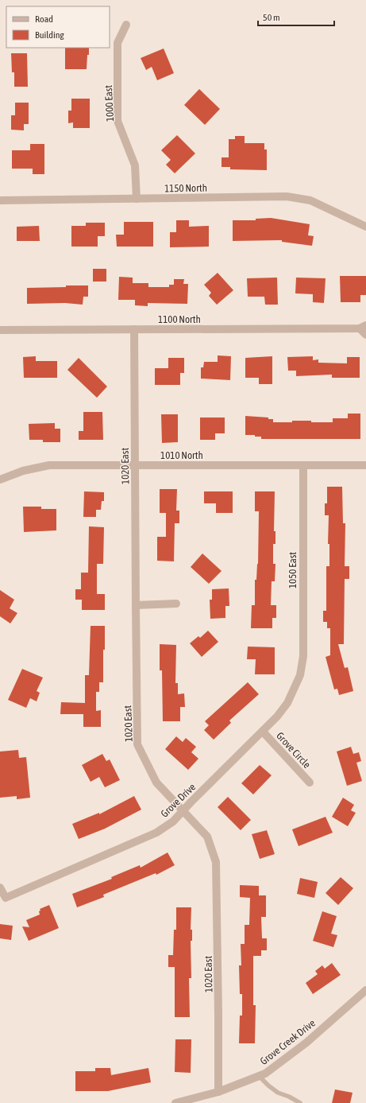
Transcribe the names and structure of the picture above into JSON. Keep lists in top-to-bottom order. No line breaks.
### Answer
{"streets":{"street":["1000 East","1150 North","1100 North","1010 North","1020 East","1050 East","Grove Circle","Grove Drive","Grove Creek Drive"]},"crossings":[["1000 East","1150 North"],["1100 North","1020 East"],["1010 North","1020 East"],["1010 North","1050 East"],["1020 East","Grove Drive"],["1020 East","Grove Creek Drive"],["1050 East","Grove Drive"],["Grove Circle","Grove Drive"]],"legend":["Road","Building"],"scale_bar":"50 m"}
